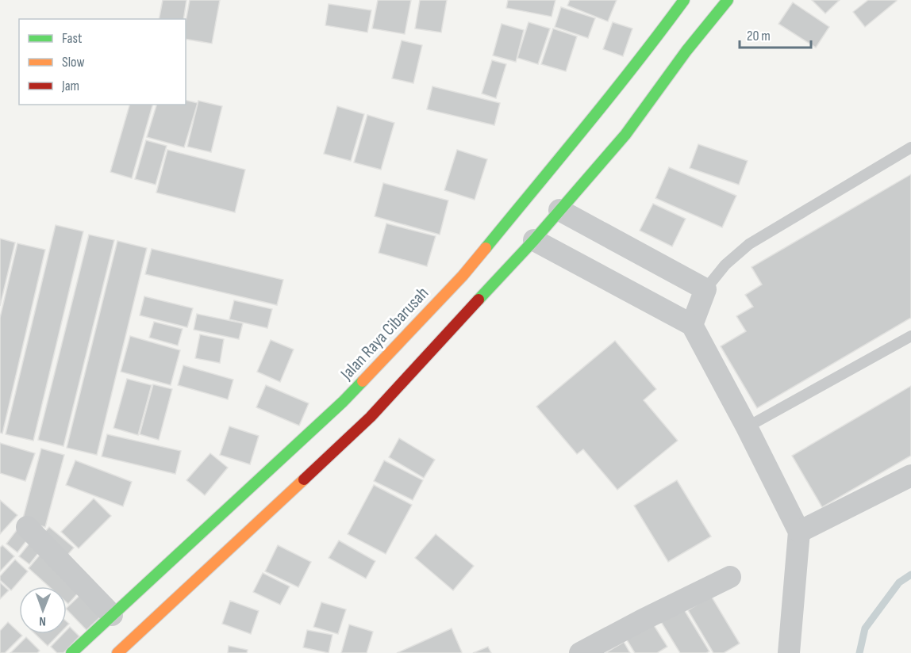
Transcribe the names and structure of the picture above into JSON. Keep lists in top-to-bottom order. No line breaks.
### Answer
{"streets":{"main road":["Jalan Raya Cibarusah"]},"legend":["Fast","Slow","Jam"],"scale_bar":"20 m","north":"bottom"}
